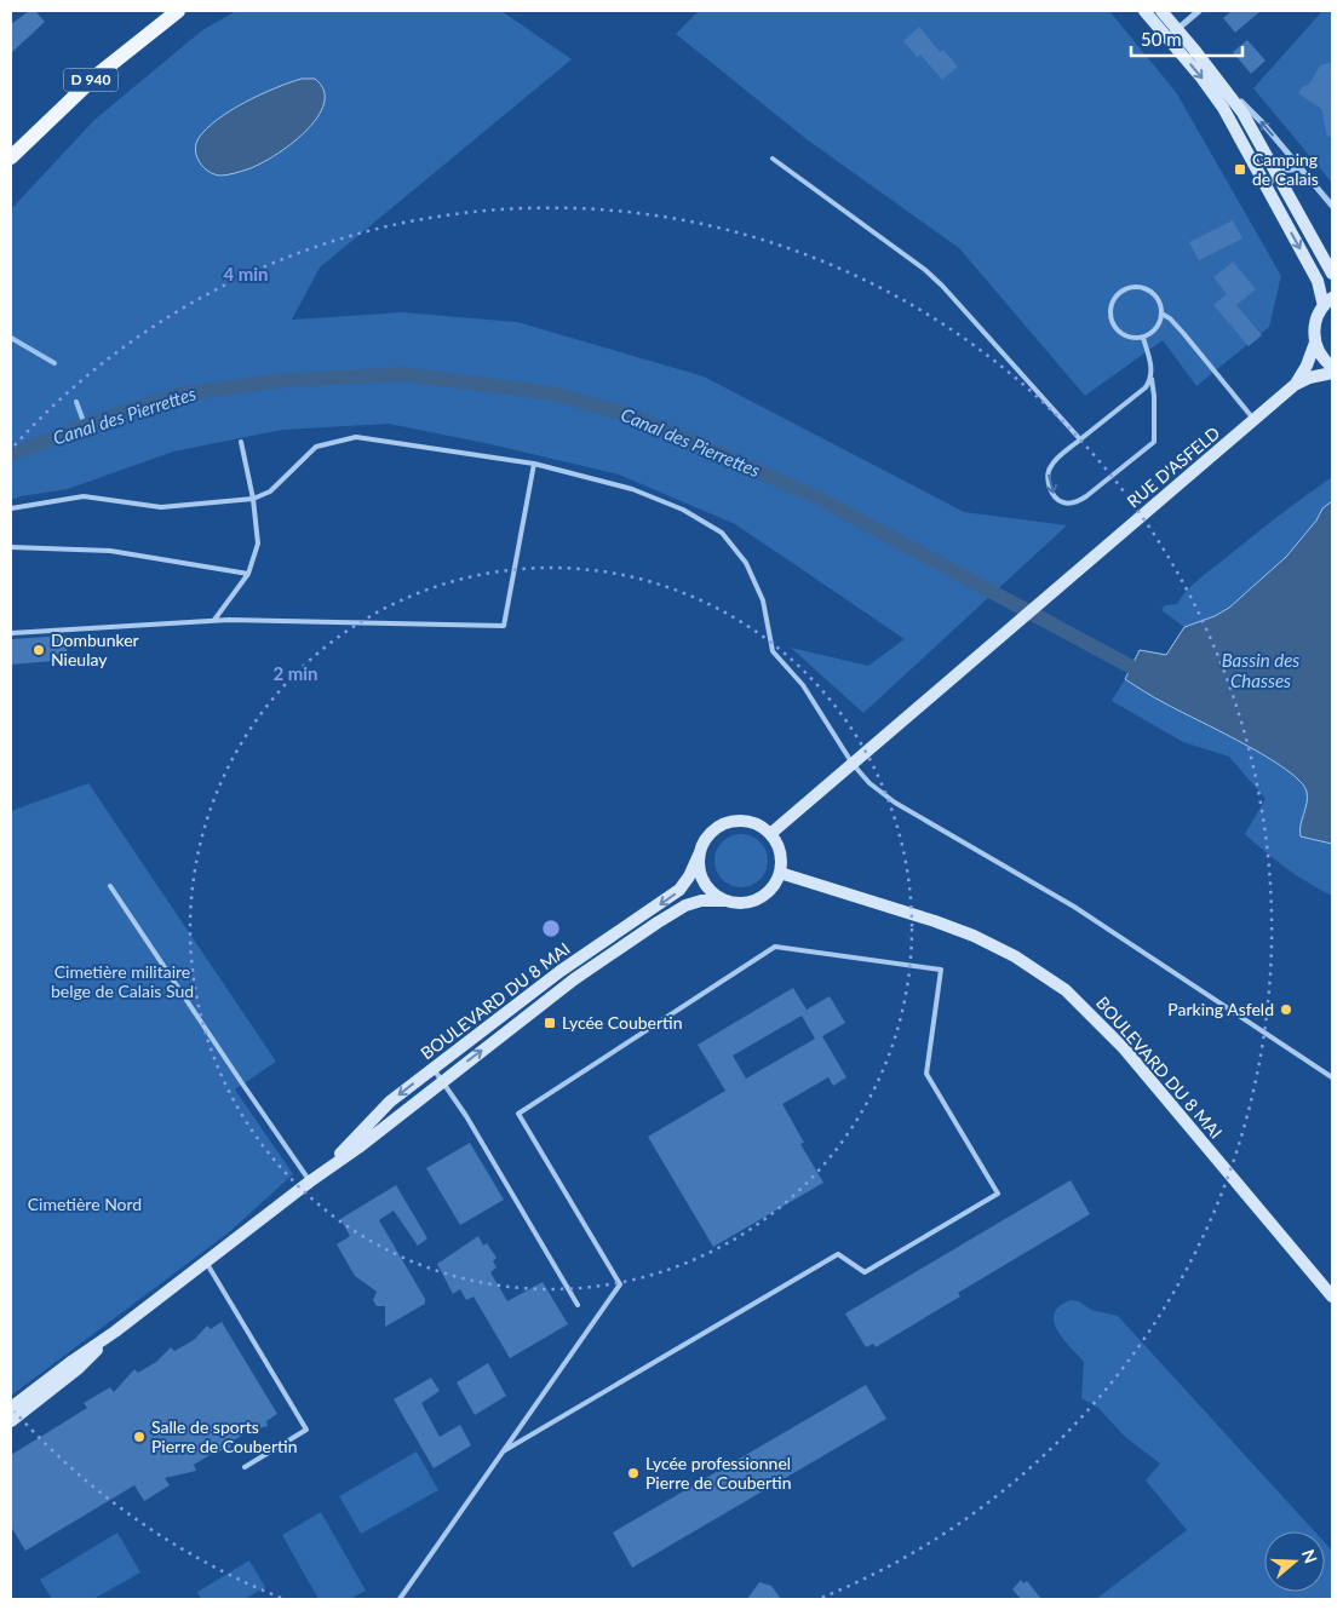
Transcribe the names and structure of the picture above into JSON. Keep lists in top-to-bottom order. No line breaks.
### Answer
{"streets":{"main road":["D 940"],"street":["RUE D'ASFELD","BOULEVARD DU 8 MAI"]},"water":["Canal des Pierrettes","Bassin des Chasses"],"parks":["Cimetière militaire belge de Calais Sud","Cimetière Nord"],"places":{"transit":["Camping de Calais","Lycée Coubertin"],"other":["Dombunker Nieulay","Parking Asfeld","Salle de sports Pierre de Coubertin","Lycée professionnel Pierre de Coubertin"]},"scale_bar":"50 m","north":"right","rings":["4 min","2 min"]}
